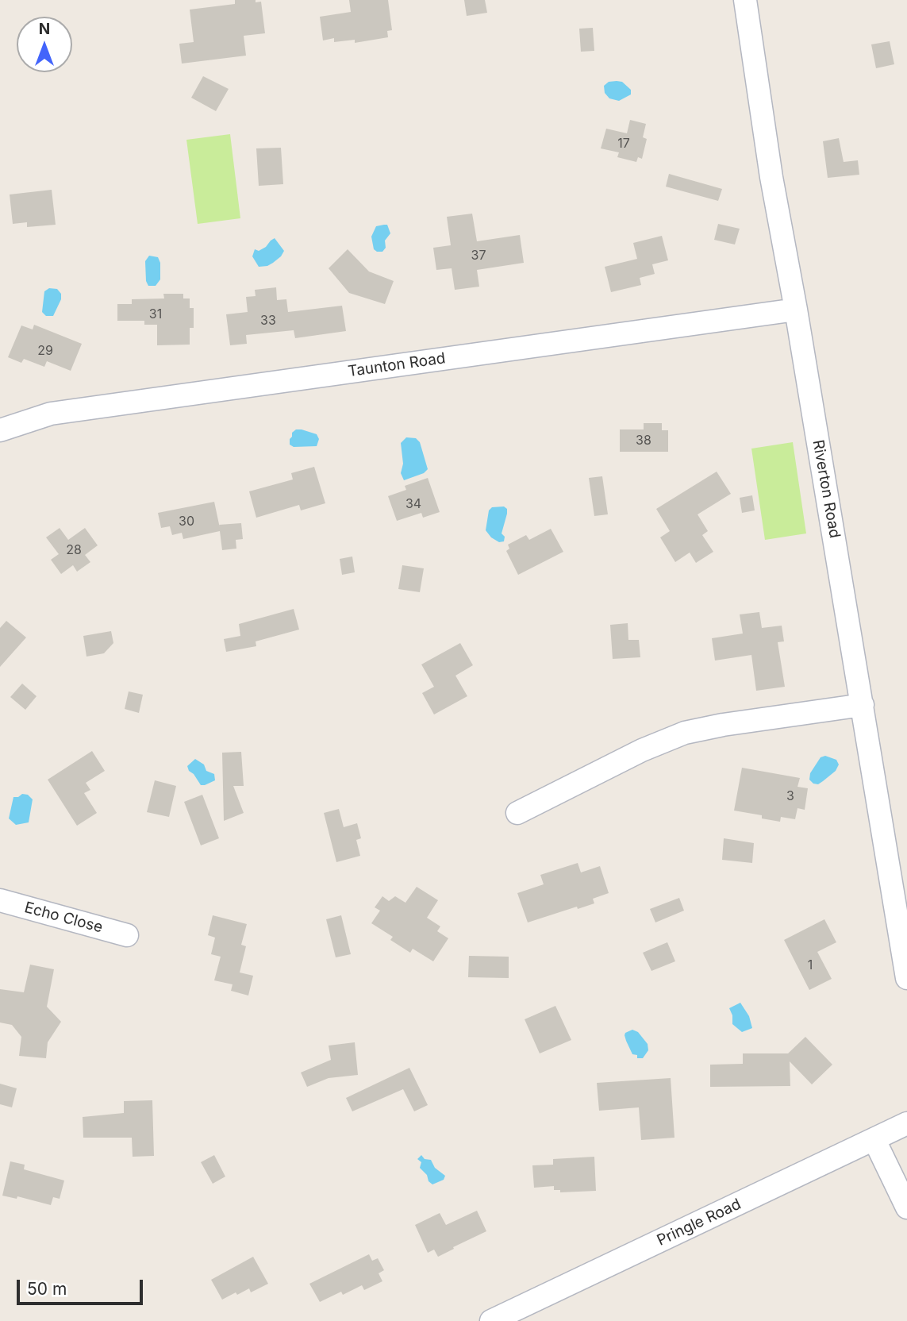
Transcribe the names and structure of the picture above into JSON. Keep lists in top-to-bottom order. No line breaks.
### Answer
{"streets":{"street":["Taunton Road","Riverton Road","Echo Close","Pringle Road"]},"crossings":[["Taunton Road","Riverton Road"]],"house_numbers":["17","37","31","33","29","38","34","30","28","3","1"],"scale_bar":"50 m","north":"top"}
